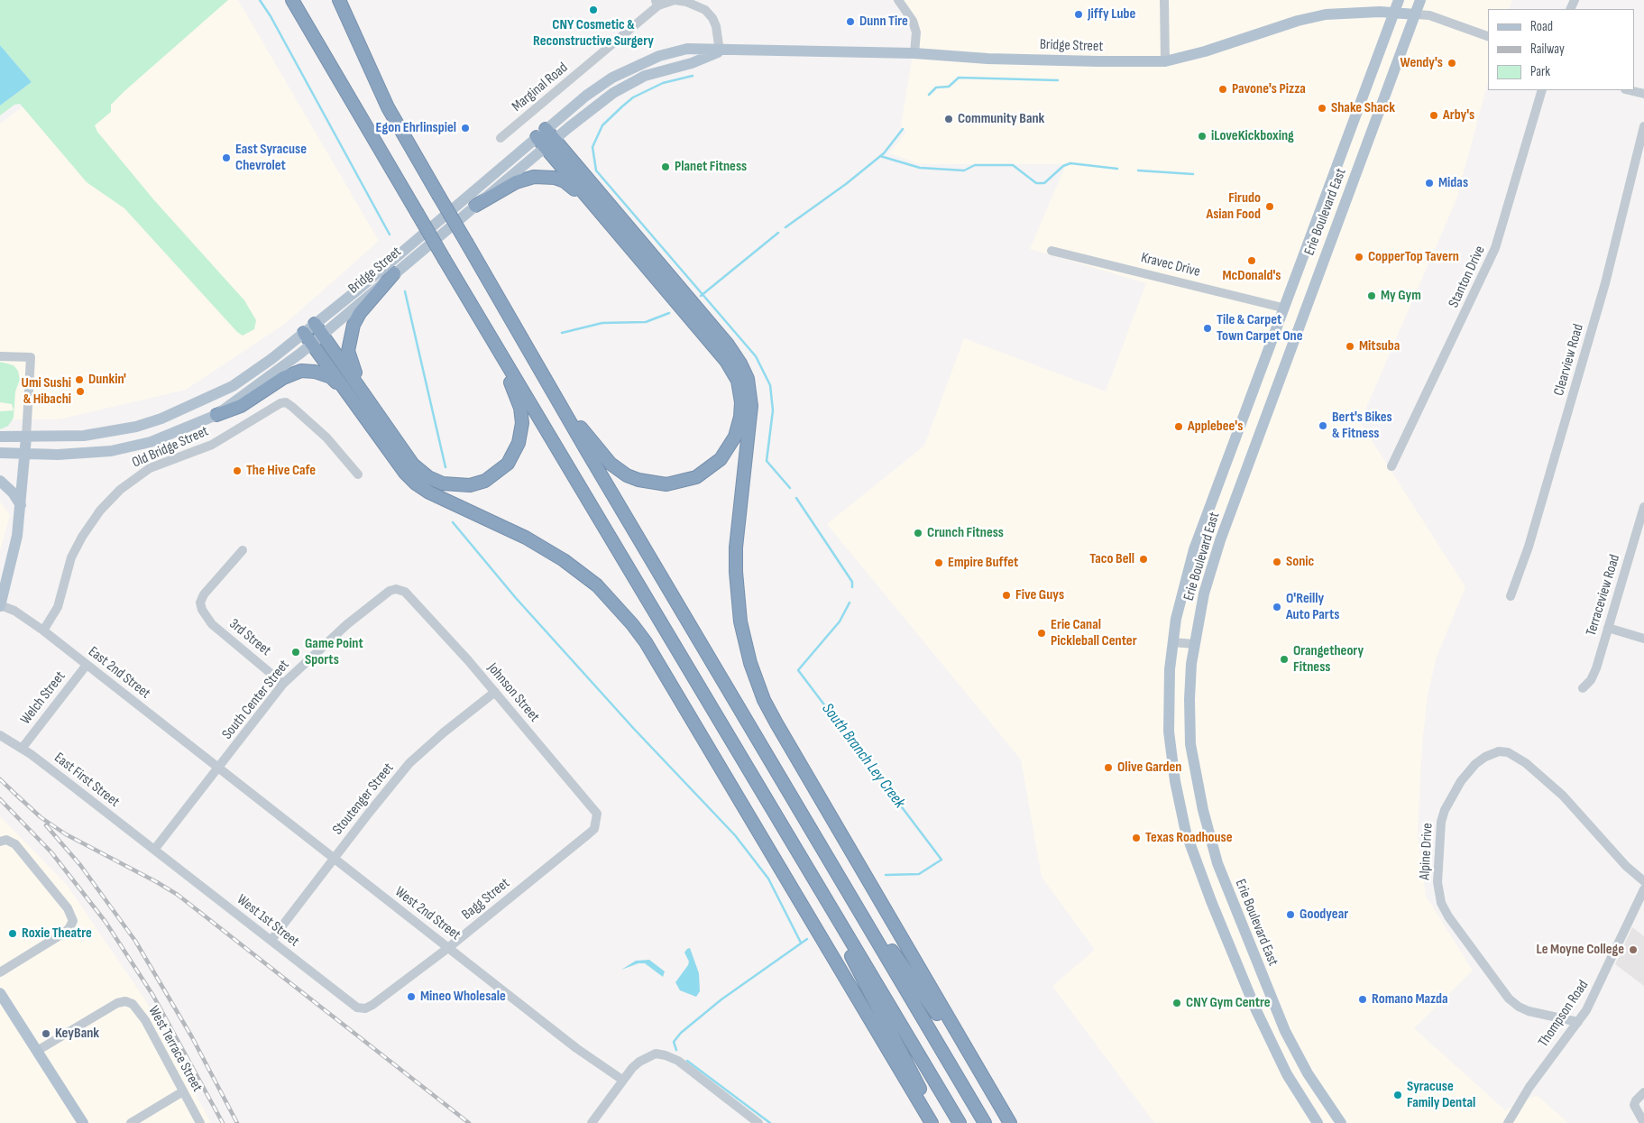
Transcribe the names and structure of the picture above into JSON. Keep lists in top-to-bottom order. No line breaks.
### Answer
{"streets":{"main road":["Bridge Street","Erie Boulevard East"],"street":["Marginal Road","Kravec Drive","Stanton Drive","Clearview Road","Old Bridge Street","Terraceview Road","3rd Street","East 2nd Street","Johnson Street","Welch Street","South Center Street","East First Street","Stoutenger Street","Alpine Drive","Bagg Street","West 2nd Street","West 1st Street","Thompson Road","West Terrace Street"]},"crossings":[["Bridge Street","Erie Boulevard East"],["Erie Boulevard East","Kravec Drive"],["Old Bridge Street","East 2nd Street"],["3rd Street","South Center Street"],["East 2nd Street","Welch Street"],["East 2nd Street","South Center Street"],["East 2nd Street","West 2nd Street"],["Johnson Street","South Center Street"],["Johnson Street","Stoutenger Street"],["Johnson Street","Bagg Street"],["Welch Street","East First Street"],["South Center Street","East First Street"],["South Center Street","West 2nd Street"],["South Center Street","West 1st Street"],["East First Street","West 1st Street"],["Stoutenger Street","West 2nd Street"],["Stoutenger Street","West 1st Street"],["Alpine Drive","Thompson Road"],["Bagg Street","West 2nd Street"],["Bagg Street","West 1st Street"]],"water":["South Branch Ley Creek"],"places":["CNY Cosmetic & Reconstructive Surgery","Jiffy Lube","Dunn Tire","Wendy's","Pavone's Pizza","Shake Shack","Arby's","Community Bank","Egon Ehrlinspiel","iLoveKickboxing","East Syracuse Chevrolet","Planet Fitness","Midas","Firudo Asian Food","CopperTop Tavern","McDonald's","My Gym","Tile & Carpet Town Carpet One","Mitsuba","Dunkin'","Umi Sushi & Hibachi","Bert's Bikes & Fitness","Applebee's","The Hive Cafe","Crunch Fitness","Taco Bell","Sonic","Empire Buffet","Five Guys","O'Reilly Auto Parts","Erie Canal Pickleball Center","Game Point Sports","Orangetheory Fitness","Olive Garden","Texas Roadhouse","Goodyear","Roxie Theatre","Le Moyne College","Mineo Wholesale","Romano Mazda","CNY Gym Centre","KeyBank","Syracuse Family Dental"],"legend":["Road","Railway","Park"]}
